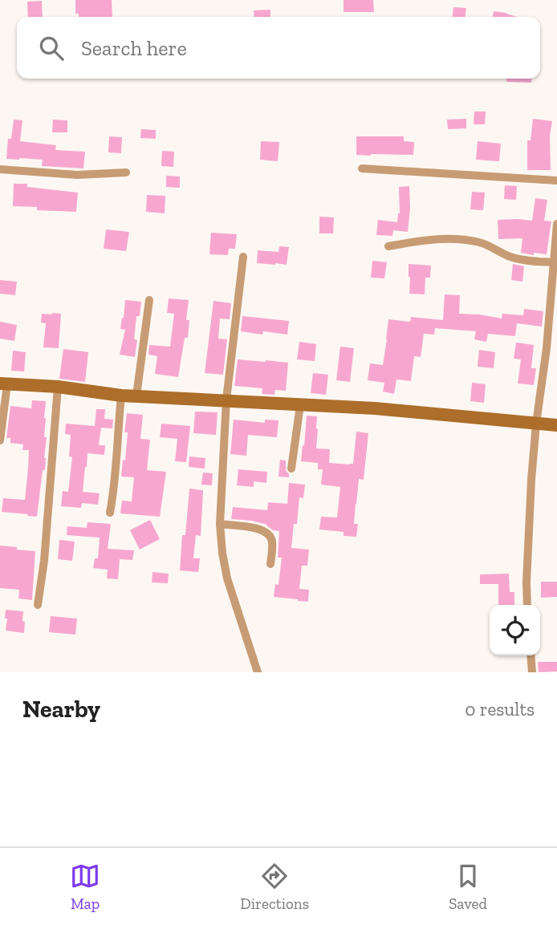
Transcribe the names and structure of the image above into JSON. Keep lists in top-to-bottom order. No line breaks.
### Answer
{"page":{"search":"Search here","heading":["Nearby","0 results"],"nav":["Map","Directions","Saved"]}}
